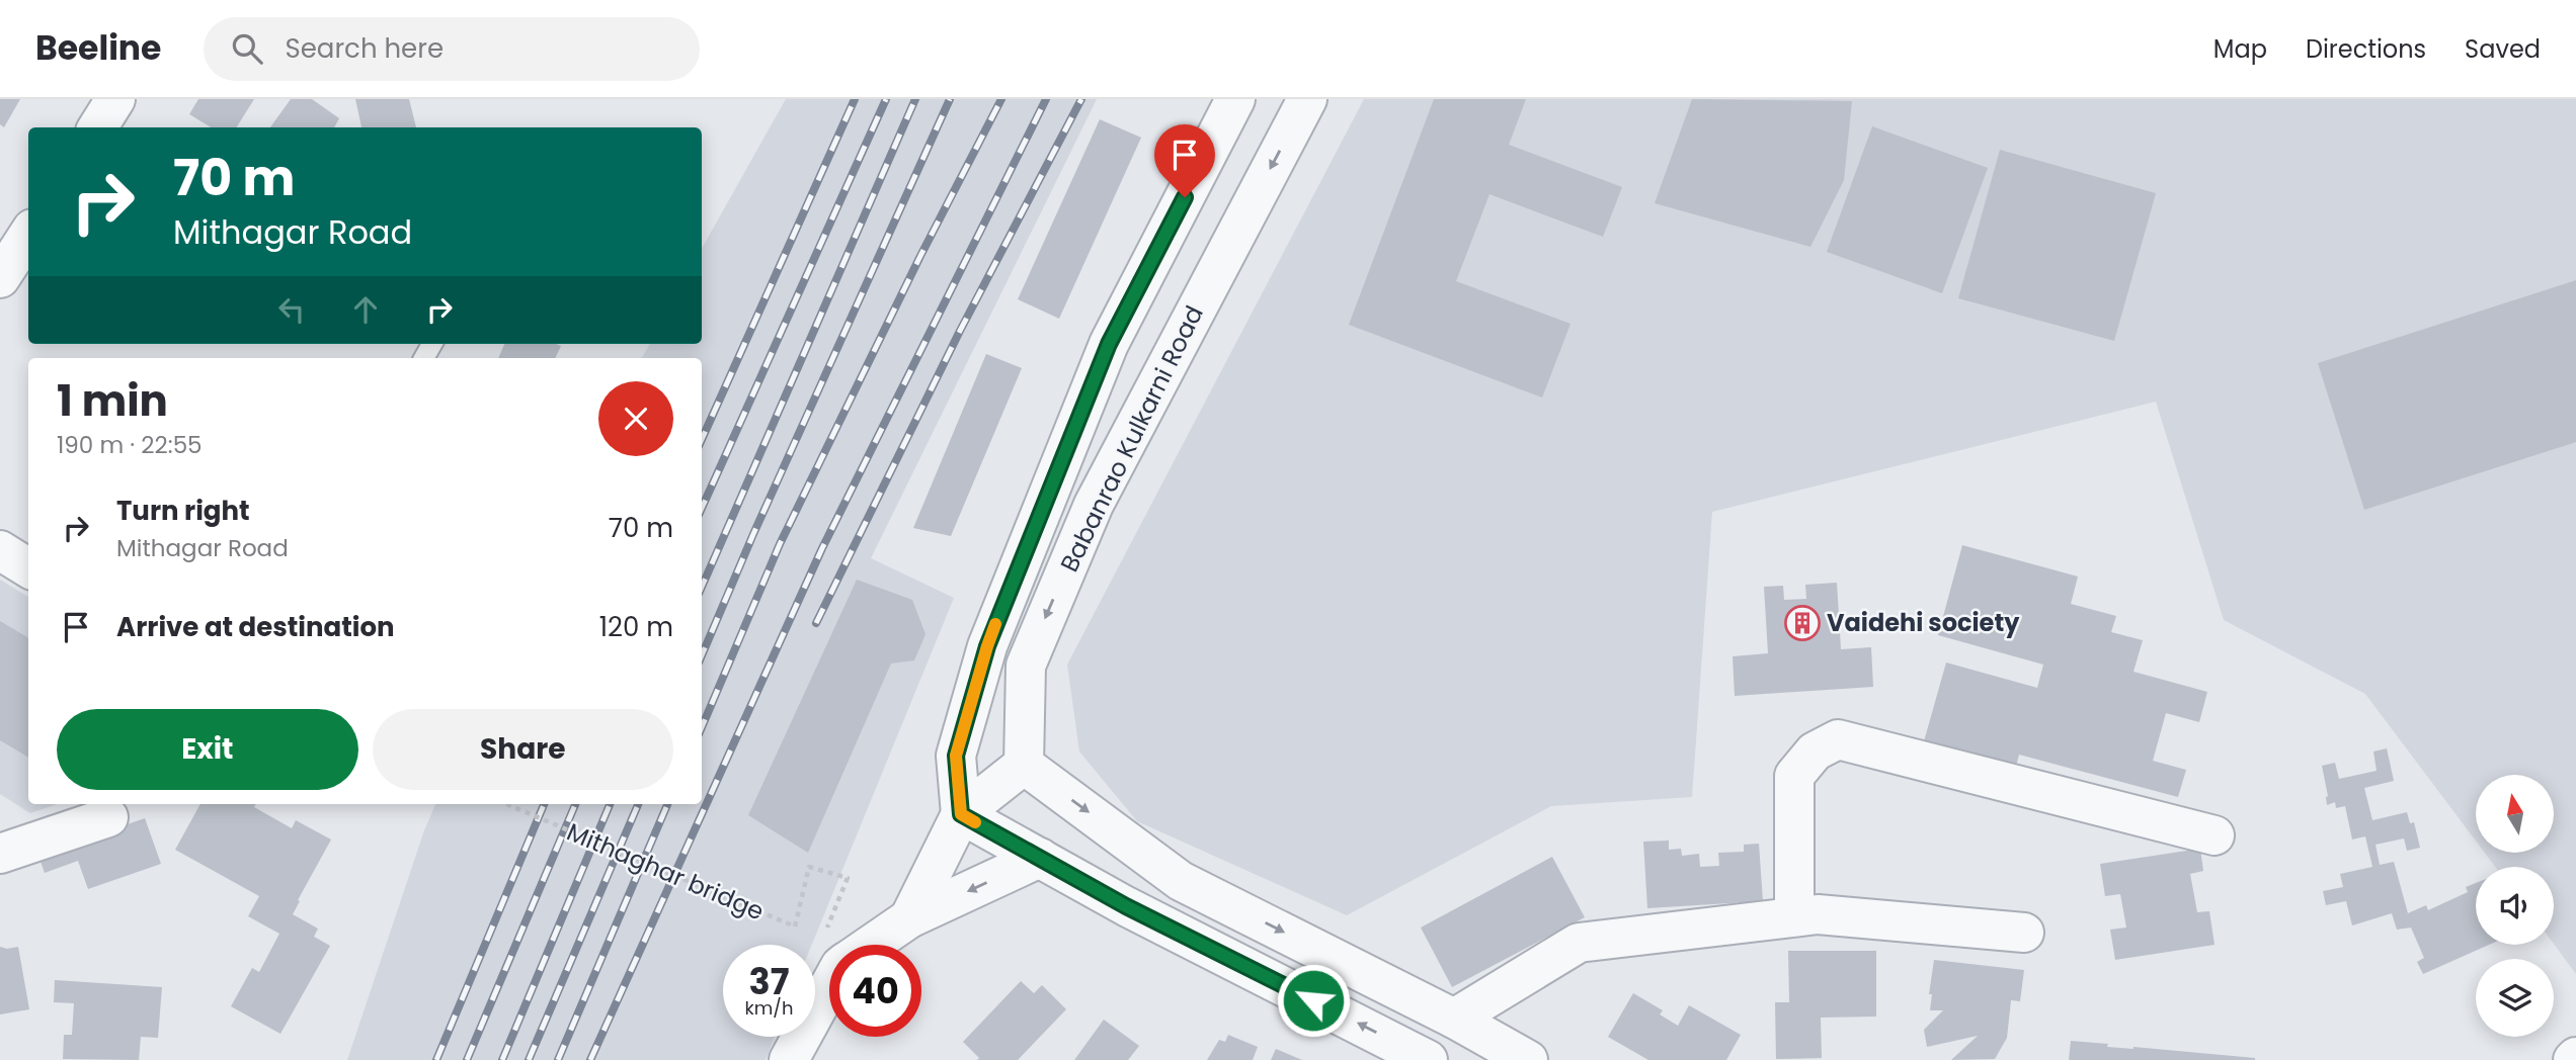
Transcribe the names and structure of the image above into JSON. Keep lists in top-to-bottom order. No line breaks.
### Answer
{"streets":{"street":["Babanrao Kulkarni Road"],"path":["Mithaghar bridge"]},"places":{"building":["Vaidehi society"]},"north":"top","page":{"header":"Beeline","search":"Search here","nav":["Map","Directions","Saved"],"turn":["70 m","Mithagar Road"],"heading":["1 min","190 m · 22:55"],"list":[{"name":"Turn right","note":"Mithagar Road","value":"70 m"},{"name":"Arrive at destination","value":"120 m"}],"buttons":["Exit","Share"],"speed":"37 km/h","limit":"40"}}
